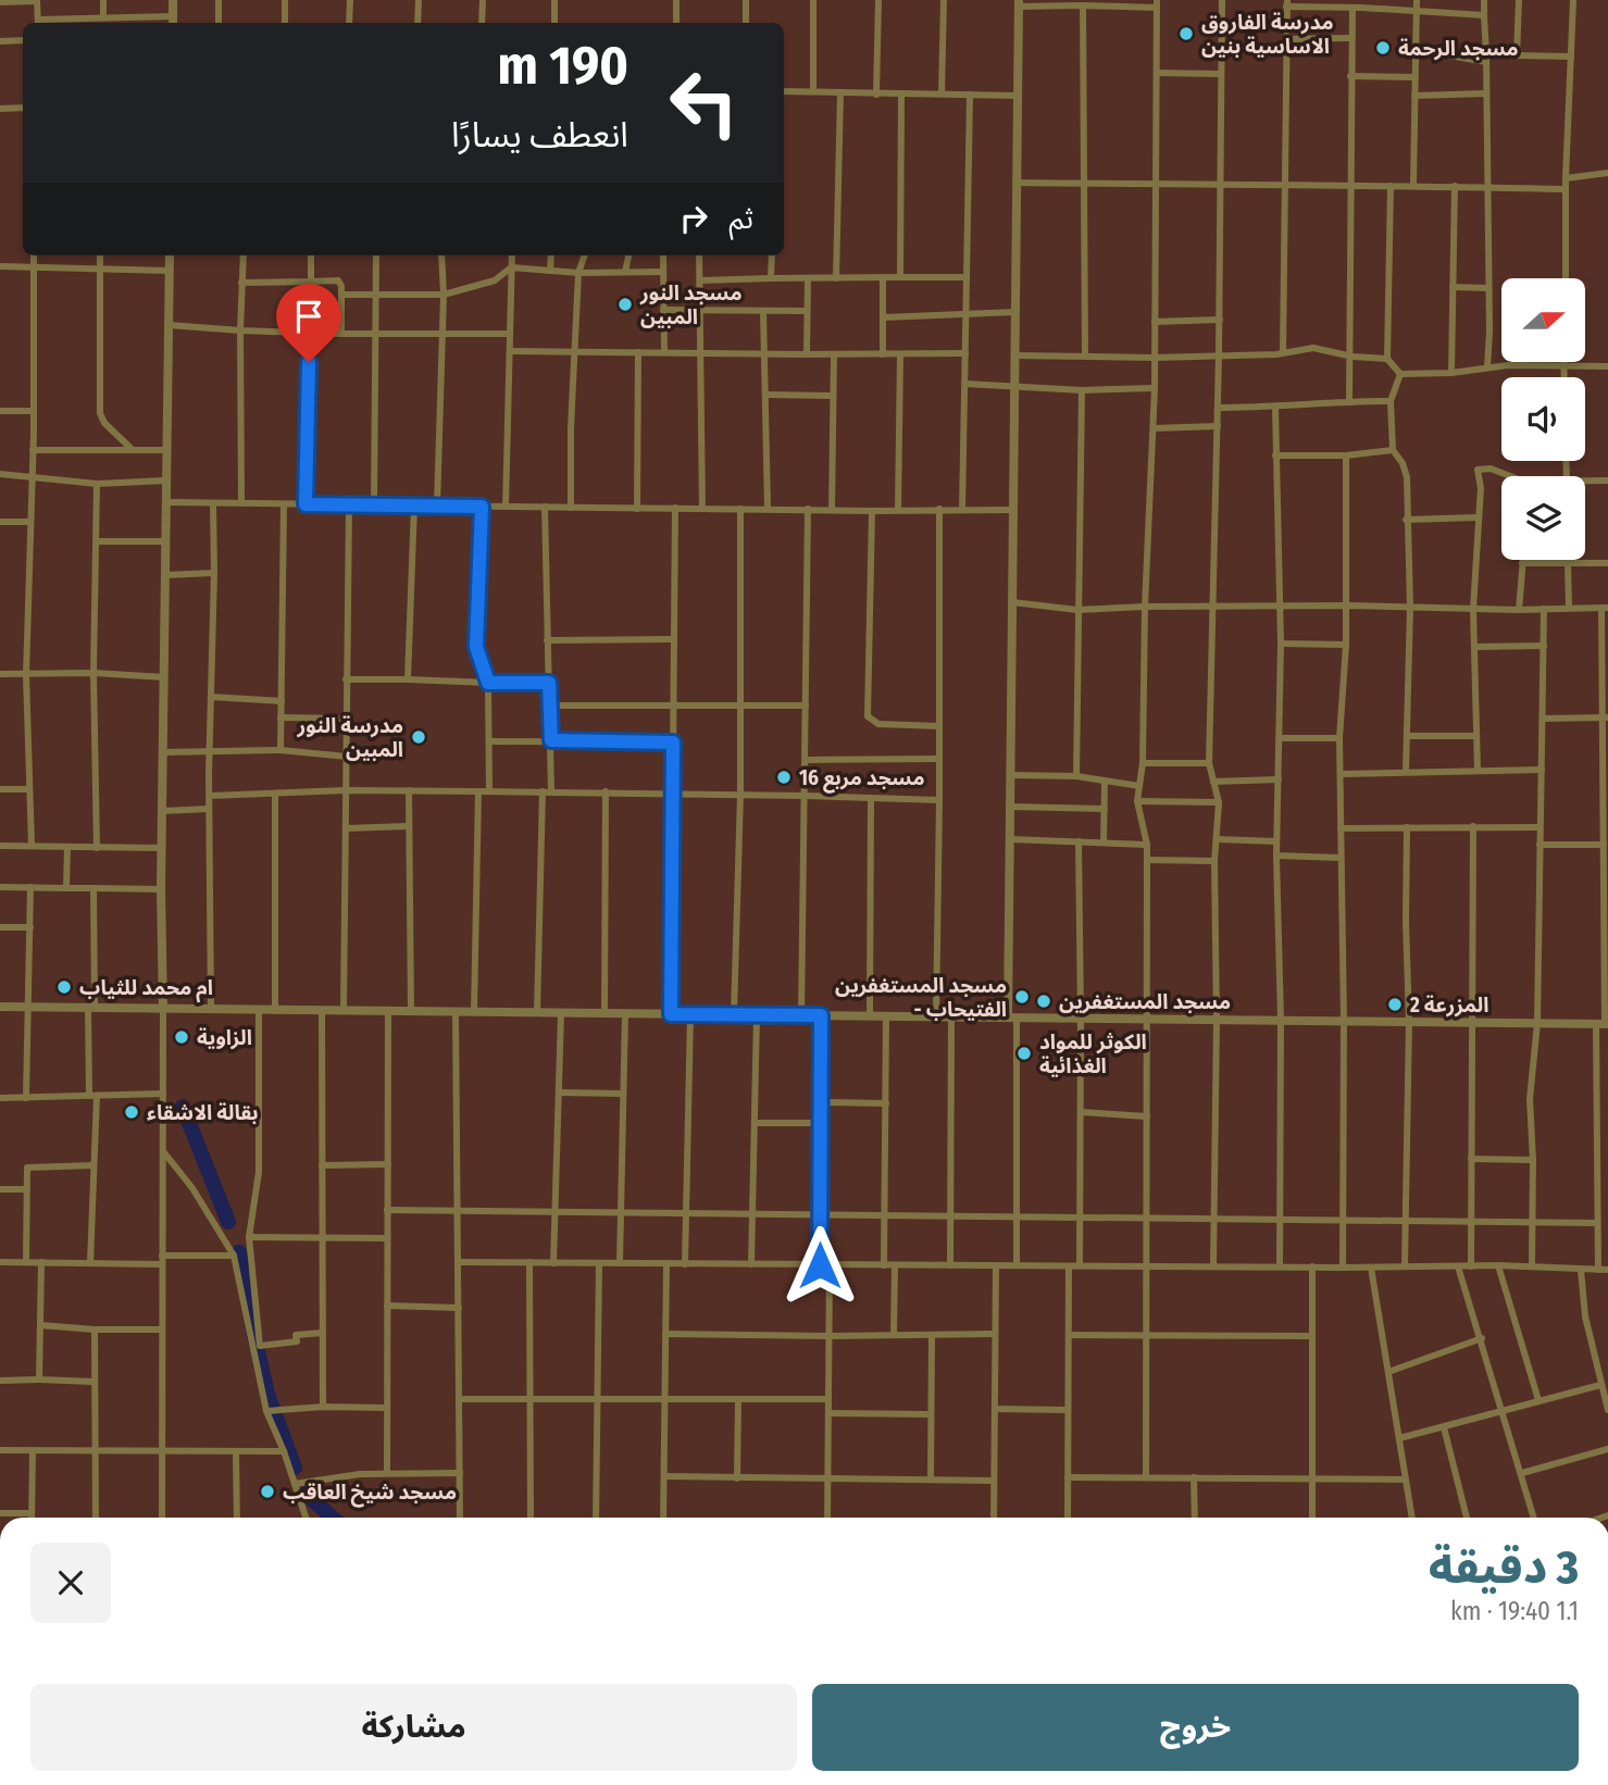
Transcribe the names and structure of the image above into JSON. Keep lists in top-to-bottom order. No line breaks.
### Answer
{"places":["مدرسة الفاروق الاساسية بنين","مسجد الرحمة","مسجد النور المبين","مدرسة النور المبين","مسجد مربع 16","ام محمد للثياب","مسجد المستغفرين - الفتيحاب","مسجد المستغفرين","المزرعة 2","الزاوية","الكوثر للمواد الغذائية","بقالة الاشقاء","مسجد شيخ العاقب"],"north":"right","page":{"turn":["190 m","انعطف يسارًا"],"then":"ثم","heading":["3 دقيقة","1.1 km · 19:40"],"buttons":["خروج","مشاركة"]}}
